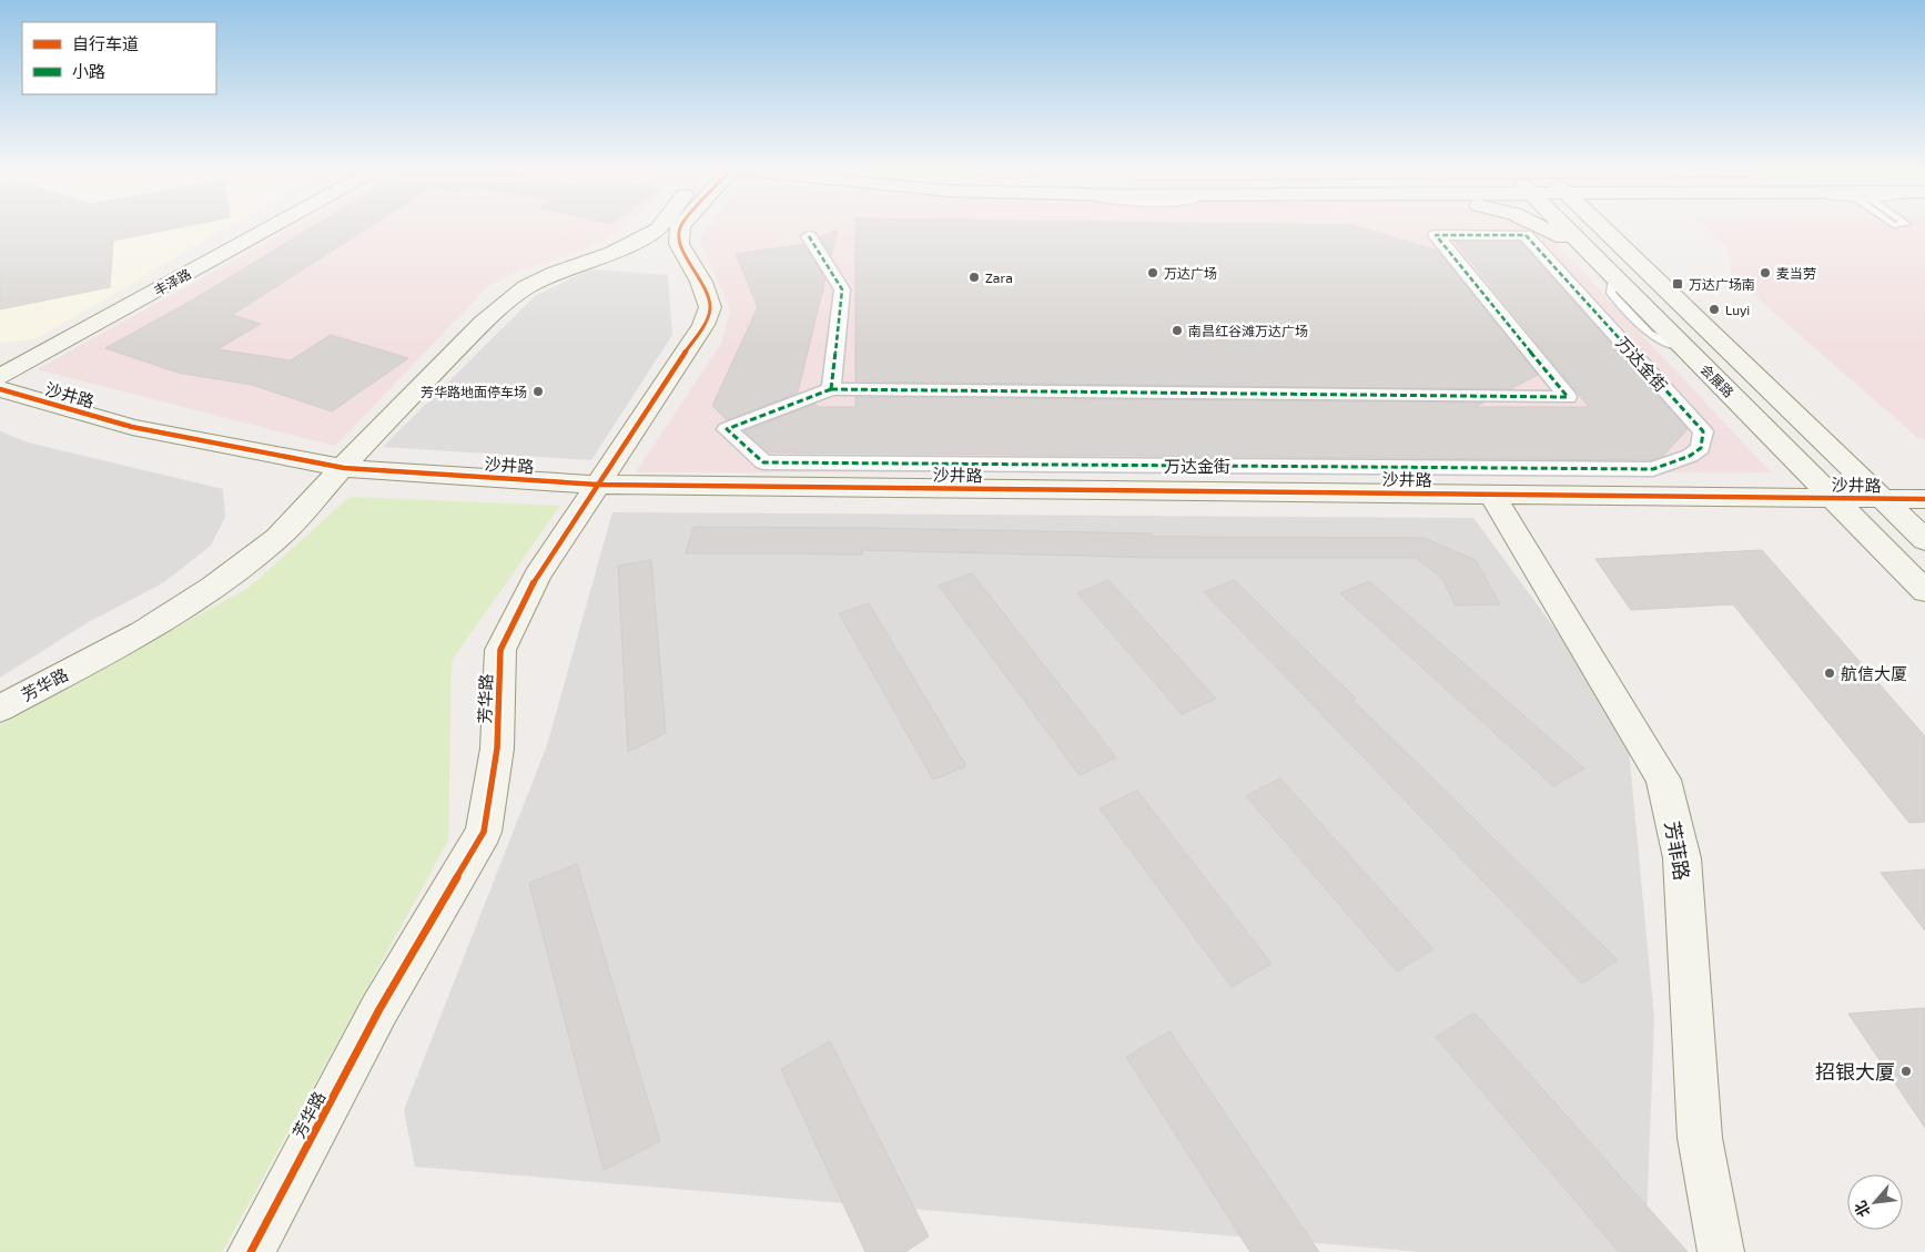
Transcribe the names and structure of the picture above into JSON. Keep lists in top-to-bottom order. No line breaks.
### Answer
{"streets":{"street":["丰泽路","万达金街","会展路","沙井路","芳华路","芳菲路"]},"crossings":[["会展路","沙井路"],["沙井路","芳华路"],["沙井路","芳菲路"]],"places":{"other":["万达广场","麦当劳","Zara","Luyi","南昌红谷滩万达广场","芳华路地面停车场","航信大厦","招银大厦"],"transit":["万达广场南"]},"legend":["自行车道","小路"],"north":"bottom left"}
